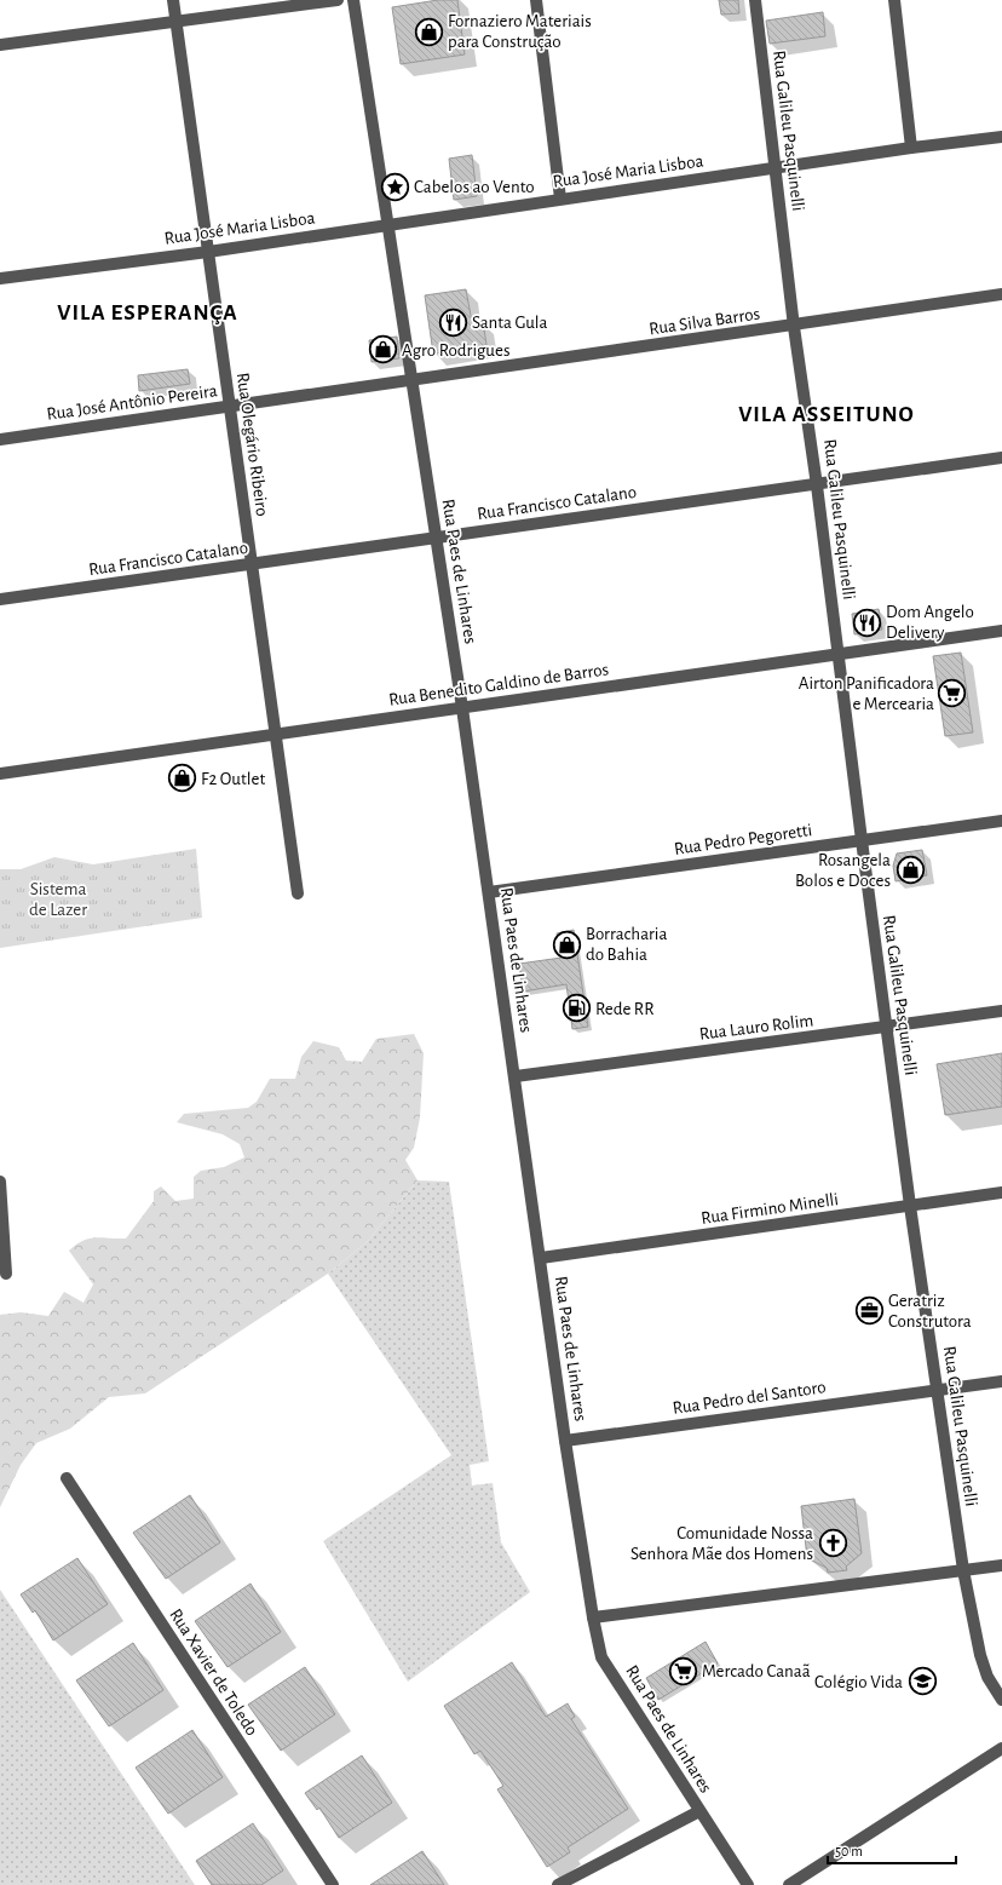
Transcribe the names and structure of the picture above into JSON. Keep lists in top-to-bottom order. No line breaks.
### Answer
{"streets":{"street":["Rua Galileu Pasquinelli","Rua José Maria Lisboa","Rua Silva Barros","Rua José Antônio Pereira","Rua Olegário Ribeiro","Rua Francisco Catalano","Rua Paes de Linhares","Rua Benedito Galdino de Barros","Rua Pedro Pegoretti","Rua Lauro Rolim","Rua Firmino Minelli","Rua Pedro del Santoro","Rua Xavier de Toledo"]},"crossings":[["Rua Galileu Pasquinelli","Rua José Maria Lisboa"],["Rua Galileu Pasquinelli","Rua Silva Barros"],["Rua Galileu Pasquinelli","Rua Francisco Catalano"],["Rua Galileu Pasquinelli","Rua Benedito Galdino de Barros"],["Rua Galileu Pasquinelli","Rua Pedro Pegoretti"],["Rua Galileu Pasquinelli","Rua Lauro Rolim"],["Rua Galileu Pasquinelli","Rua Firmino Minelli"],["Rua Galileu Pasquinelli","Rua Pedro del Santoro"],["Rua José Maria Lisboa","Rua Olegário Ribeiro"],["Rua José Maria Lisboa","Rua Paes de Linhares"],["Rua Silva Barros","Rua José Antônio Pereira"],["Rua Silva Barros","Rua Paes de Linhares"],["Rua José Antônio Pereira","Rua Olegário Ribeiro"],["Rua José Antônio Pereira","Rua Paes de Linhares"],["Rua Olegário Ribeiro","Rua Francisco Catalano"],["Rua Olegário Ribeiro","Rua Benedito Galdino de Barros"],["Rua Francisco Catalano","Rua Paes de Linhares"],["Rua Paes de Linhares","Rua Benedito Galdino de Barros"],["Rua Paes de Linhares","Rua Pedro Pegoretti"],["Rua Paes de Linhares","Rua Lauro Rolim"],["Rua Paes de Linhares","Rua Firmino Minelli"],["Rua Paes de Linhares","Rua Pedro del Santoro"]],"districts":["VILA ESPERANÇA","VILA ASSEITUNO"],"parks":["Sistema de Lazer"],"places":{"shop":["Fornaziero Materiais para Construção","Agro Rodrigues","F2 Outlet","Rosangela Bolos e Doces","Borracharia do Bahia"],"place":["Cabelos ao Vento"],"restaurant":["Santa Gula","Dom Angelo Delivery"],"supermarket":["Airton Panificadora e Mercearia","Mercado Canaã"],"fuel station":["Rede RR"],"office":["Geratriz Construtora"],"church":["Comunidade Nossa Senhora Mãe dos Homens"],"school or university":["Colégio Vida"]},"scale_bar":"50 m"}
